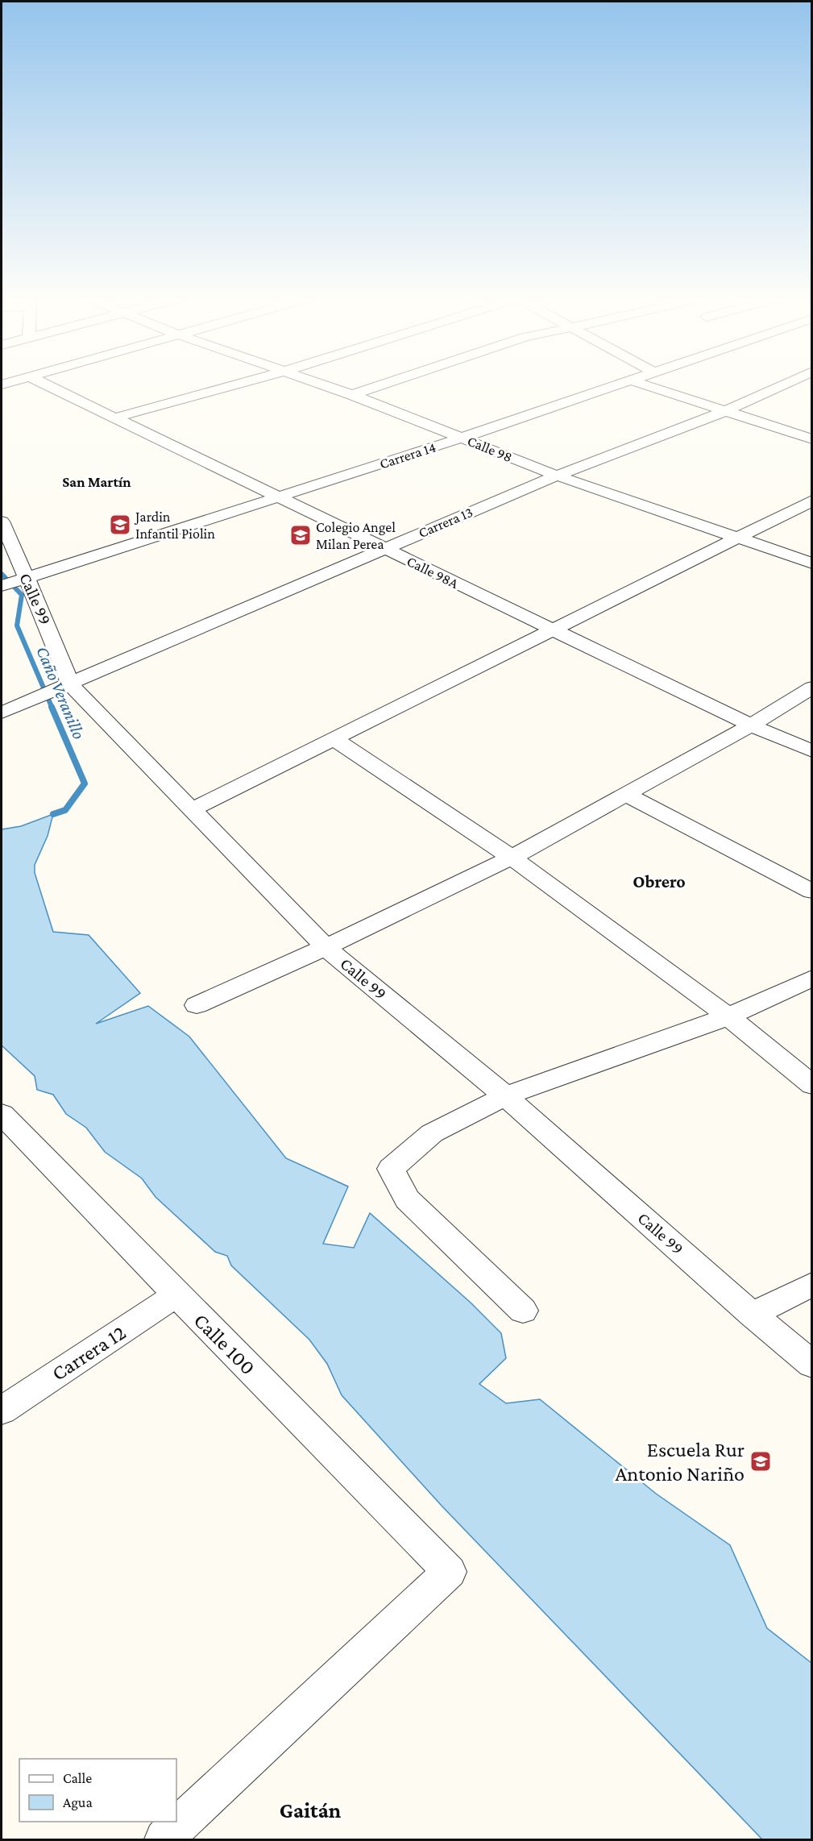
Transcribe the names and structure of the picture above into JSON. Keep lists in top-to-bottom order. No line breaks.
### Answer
{"streets":{"street":["Calle 98","Carrera 14","Carrera 13","Calle 98A","Calle 99","Calle 100","Carrera 12"]},"crossings":[["Calle 98","Carrera 14"],["Calle 98","Carrera 13"],["Carrera 14","Calle 98A"],["Carrera 14","Calle 99"],["Carrera 13","Calle 98A"],["Carrera 13","Calle 99"],["Calle 100","Carrera 12"]],"districts":["San Martín","Obrero","Gaitán"],"water":["Caño Veranillo"],"places":{"school or university":["Jardin Infantil Piolin","Colegio Angel Milan Perea","Escuela Rur Antonio Nariño"]},"legend":["Calle","Agua"]}
